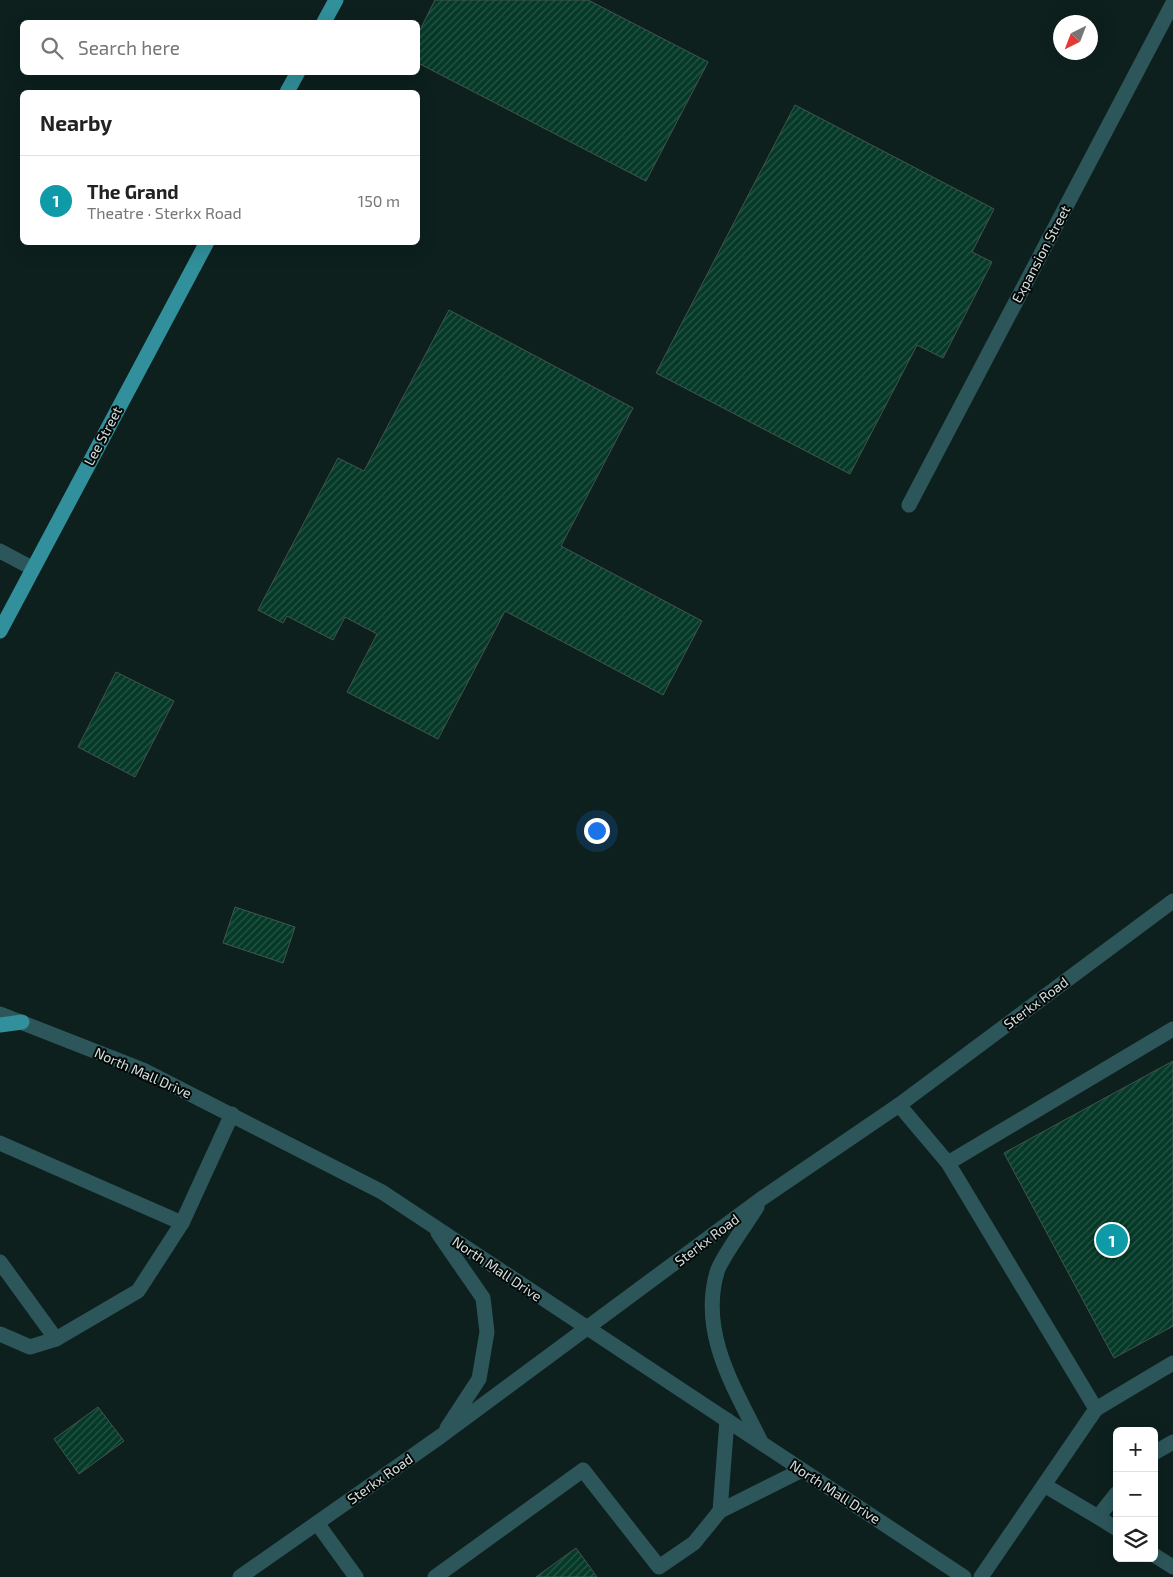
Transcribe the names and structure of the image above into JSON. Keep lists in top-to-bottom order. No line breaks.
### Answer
{"streets":{"main road":["Lee Street"],"street":["Expansion Street","Sterkx Road","North Mall Drive"]},"crossings":[["Sterkx Road","North Mall Drive"]],"north":"bottom left","page":{"search":"Search here","heading":"Nearby","list":[{"mark":"1","name":"The Grand","note":"Theatre · Sterkx Road","value":"150 m"}],"pins":"1","map_buttons":["+","−"]}}
